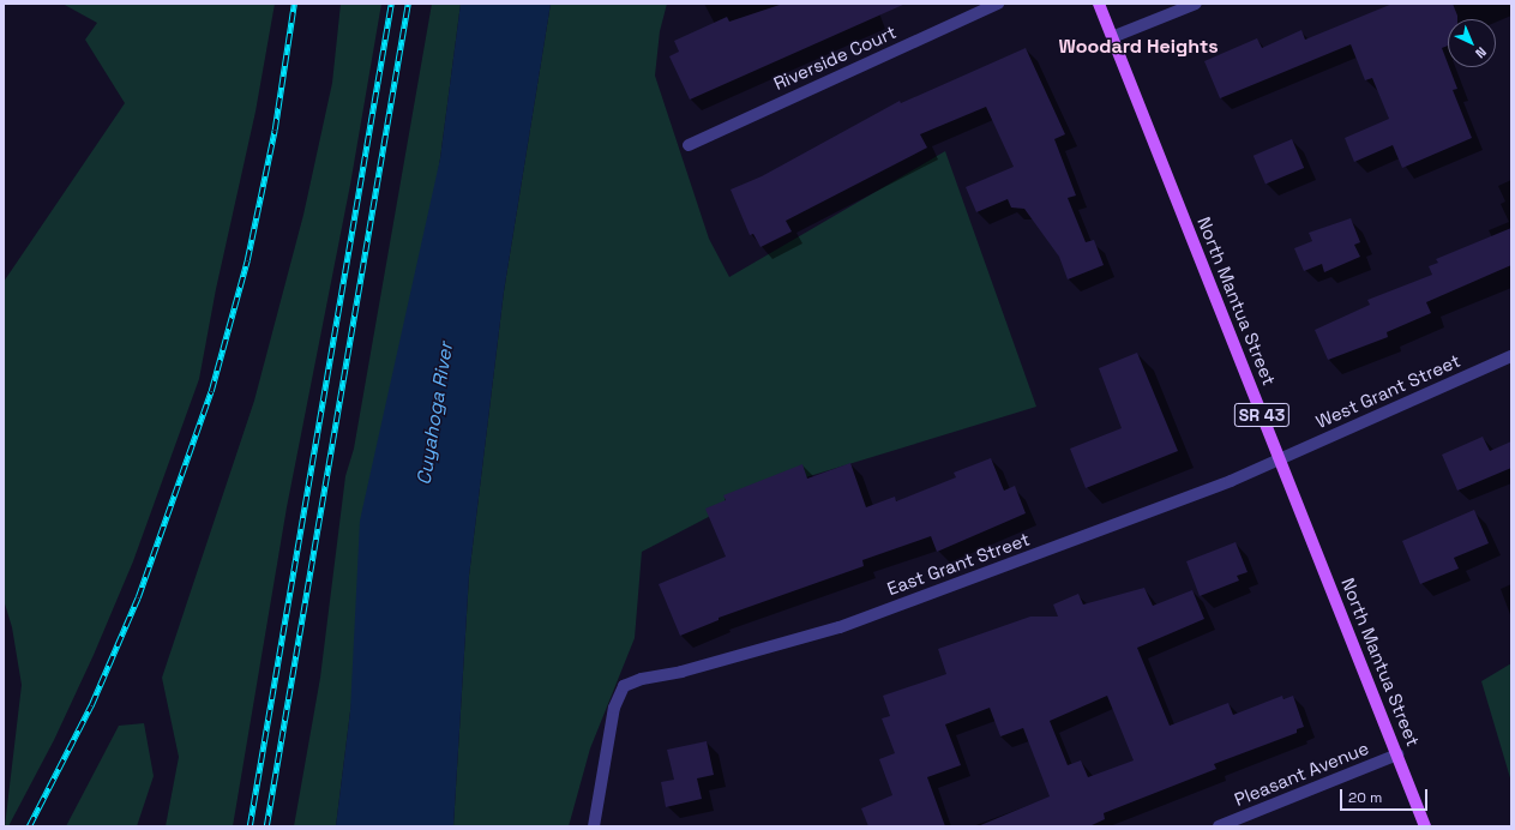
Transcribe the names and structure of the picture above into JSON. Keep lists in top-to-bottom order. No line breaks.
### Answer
{"streets":{"main road":["North Mantua Street","SR 43"],"street":["Riverside Court","West Grant Street","East Grant Street","Pleasant Avenue"]},"crossings":[["North Mantua Street","West Grant Street"],["North Mantua Street","East Grant Street"],["North Mantua Street","Pleasant Avenue"],["West Grant Street","East Grant Street"]],"districts":["Woodard Heights"],"water":["Cuyahoga River"],"scale_bar":"20 m","north":"bottom right"}
